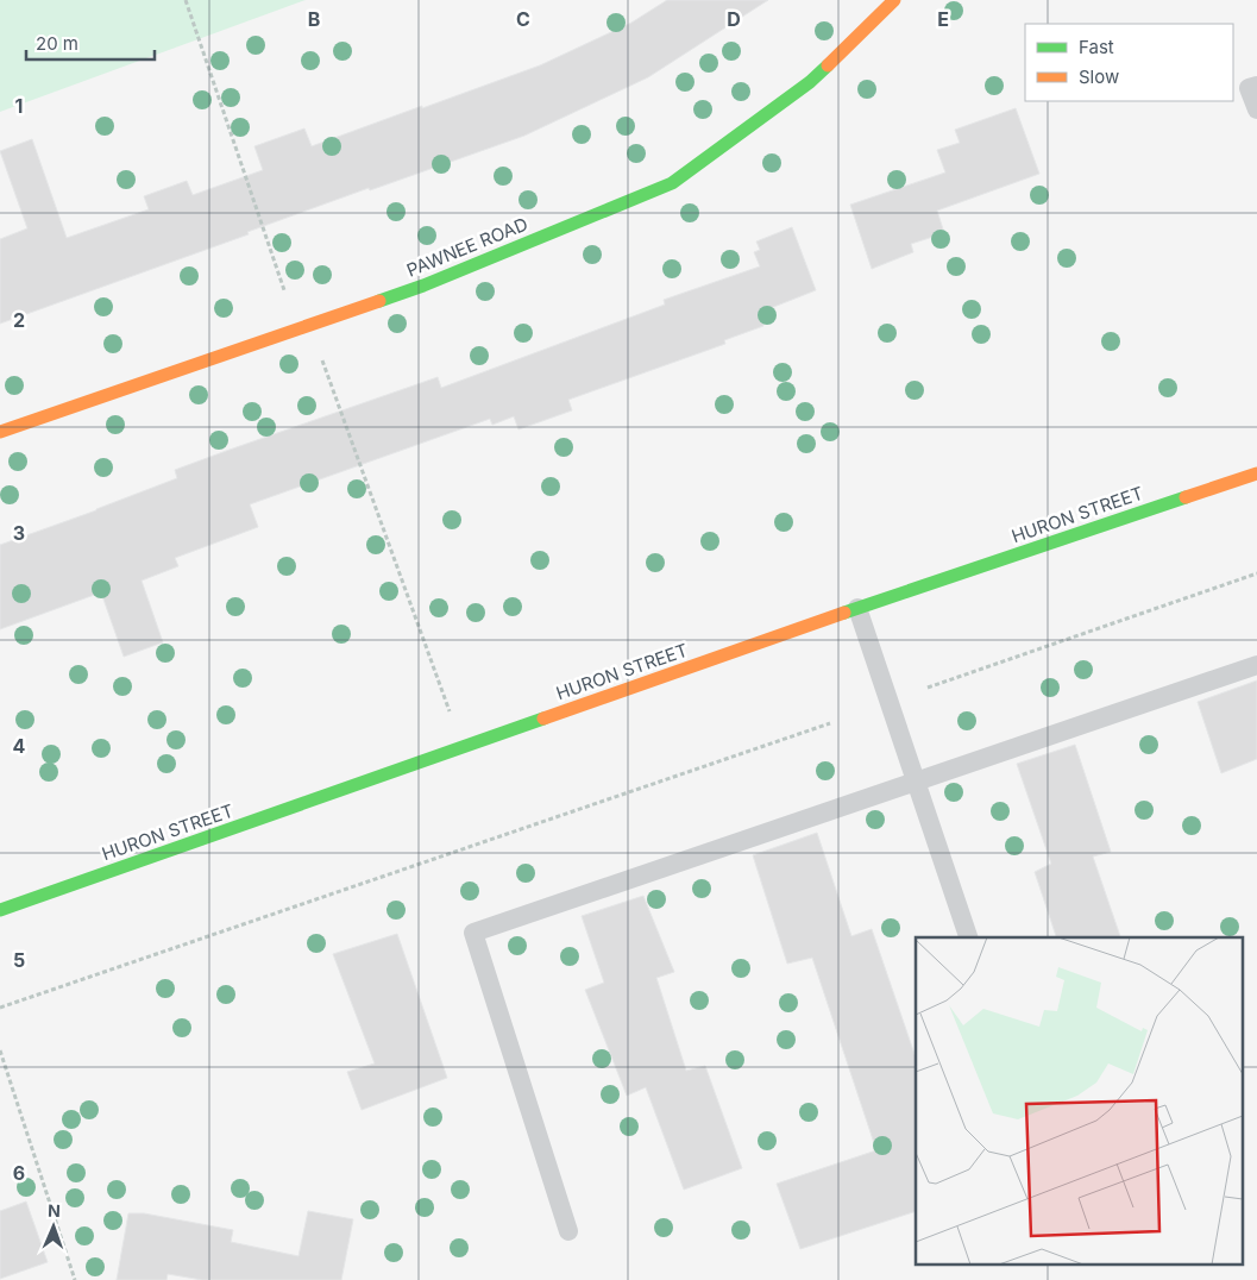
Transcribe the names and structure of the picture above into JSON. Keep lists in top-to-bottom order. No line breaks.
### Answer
{"streets":{"main road":["PAWNEE ROAD","HURON STREET"]},"legend":["Fast","Slow"],"scale_bar":"20 m","north":"top","grid":{"columns":["B","C","D","E"],"rows":["1","2","3","4","5","6"]}}
